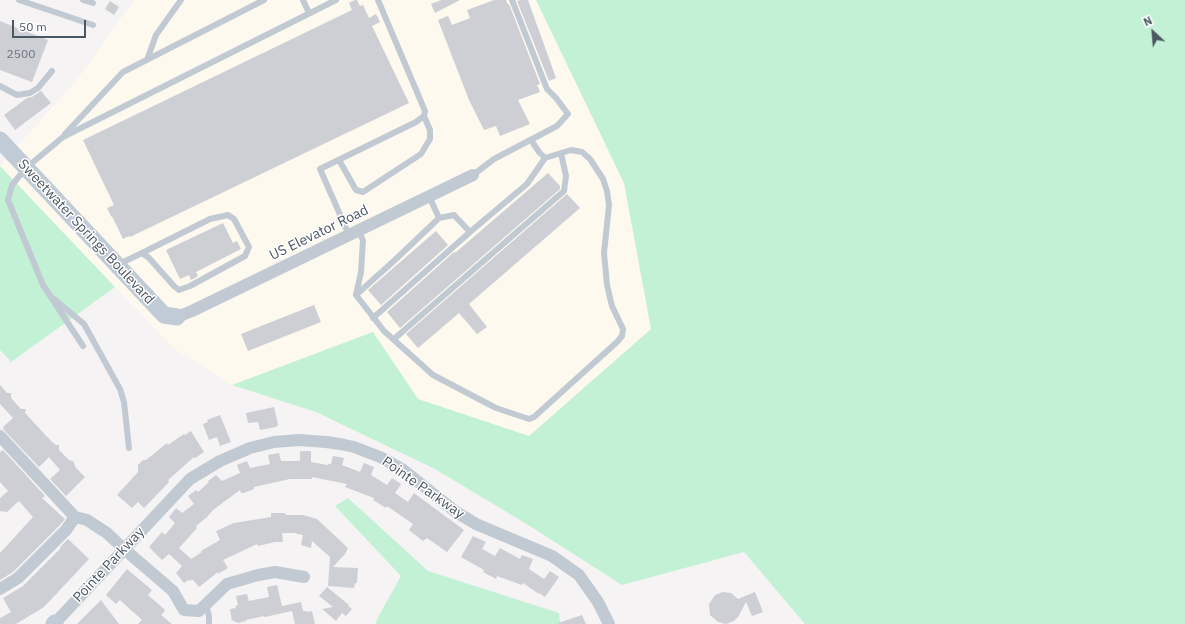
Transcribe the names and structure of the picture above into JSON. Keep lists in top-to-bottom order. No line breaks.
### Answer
{"streets":{"street":["Sweetwater Springs Boulevard","US Elevator Road","Pointe Parkway"]},"crossings":[["Sweetwater Springs Boulevard","US Elevator Road"]],"house_numbers":["2500"],"scale_bar":"50 m","north":"top left"}
